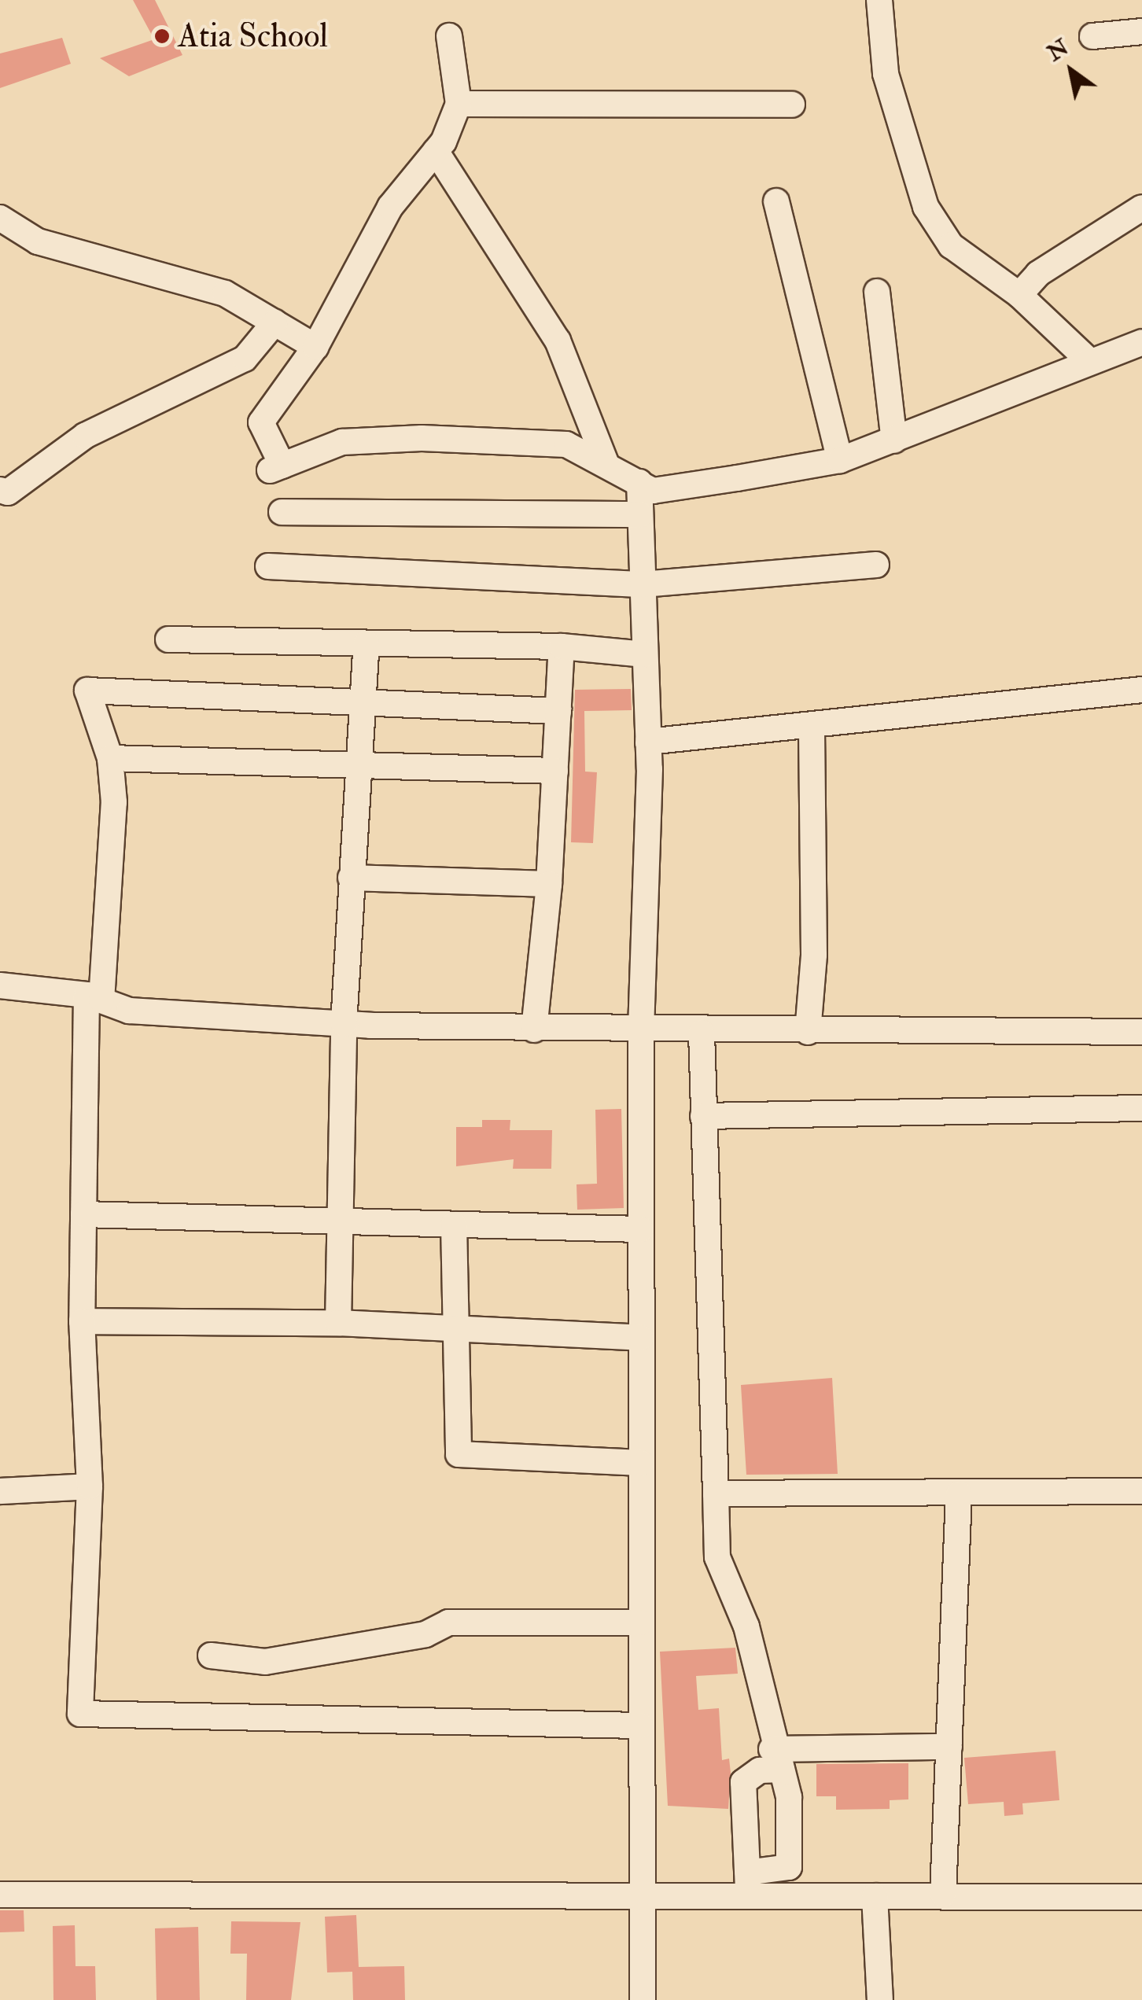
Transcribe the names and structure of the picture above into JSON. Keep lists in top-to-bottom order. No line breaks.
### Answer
{"places":["Atia School"],"north":"top left"}
